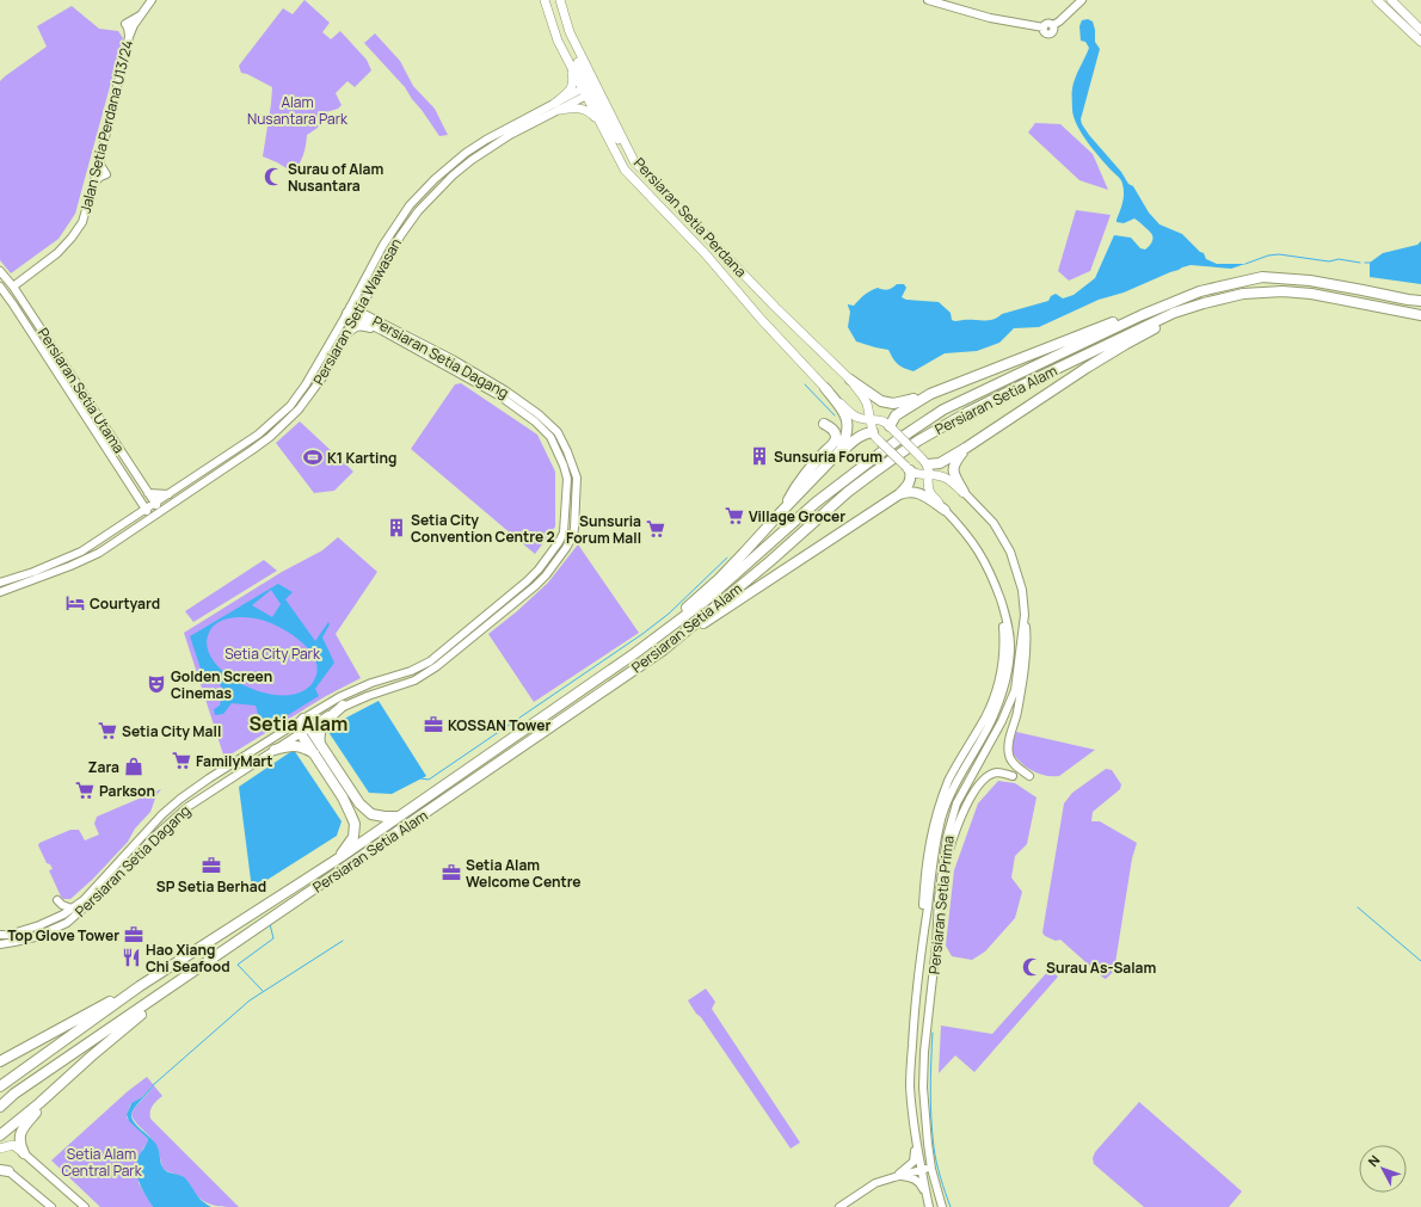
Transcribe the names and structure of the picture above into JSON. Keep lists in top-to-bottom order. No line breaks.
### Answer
{"streets":{"highway":["Persiaran Setia Alam"],"main road":["Persiaran Setia Perdana"],"street":["Jalan Setia Perdana U13/24","Persiaran Setia Wawasan","Persiaran Setia Dagang","Persiaran Setia Utama","Persiaran Setia Prima"]},"crossings":[["Jalan Setia Perdana U13/24","Persiaran Setia Utama"],["Persiaran Setia Perdana","Persiaran Setia Wawasan"],["Persiaran Setia Wawasan","Persiaran Setia Dagang"],["Persiaran Setia Wawasan","Persiaran Setia Utama"]],"districts":["Setia Alam"],"parks":["Alam Nusantara Park","Setia City Park","Setia Alam Central Park"],"places":{"mosque":["Surau of Alam Nusantara","Surau As-Salam"],"building":["Sunsuria Forum","Setia City Convention Centre 2"],"sports":["K1 Karting"],"supermarket":["Village Grocer","Sunsuria Forum Mall","Setia City Mall","FamilyMart","Parkson"],"hotel":["Courtyard"],"theatre":["Golden Screen Cinemas"],"office":["KOSSAN Tower","SP Setia Berhad","Setia Alam Welcome Centre","Top Glove Tower"],"shop":["Zara"],"restaurant":["Hao Xiang Chi Seafood"]},"north":"top left"}
